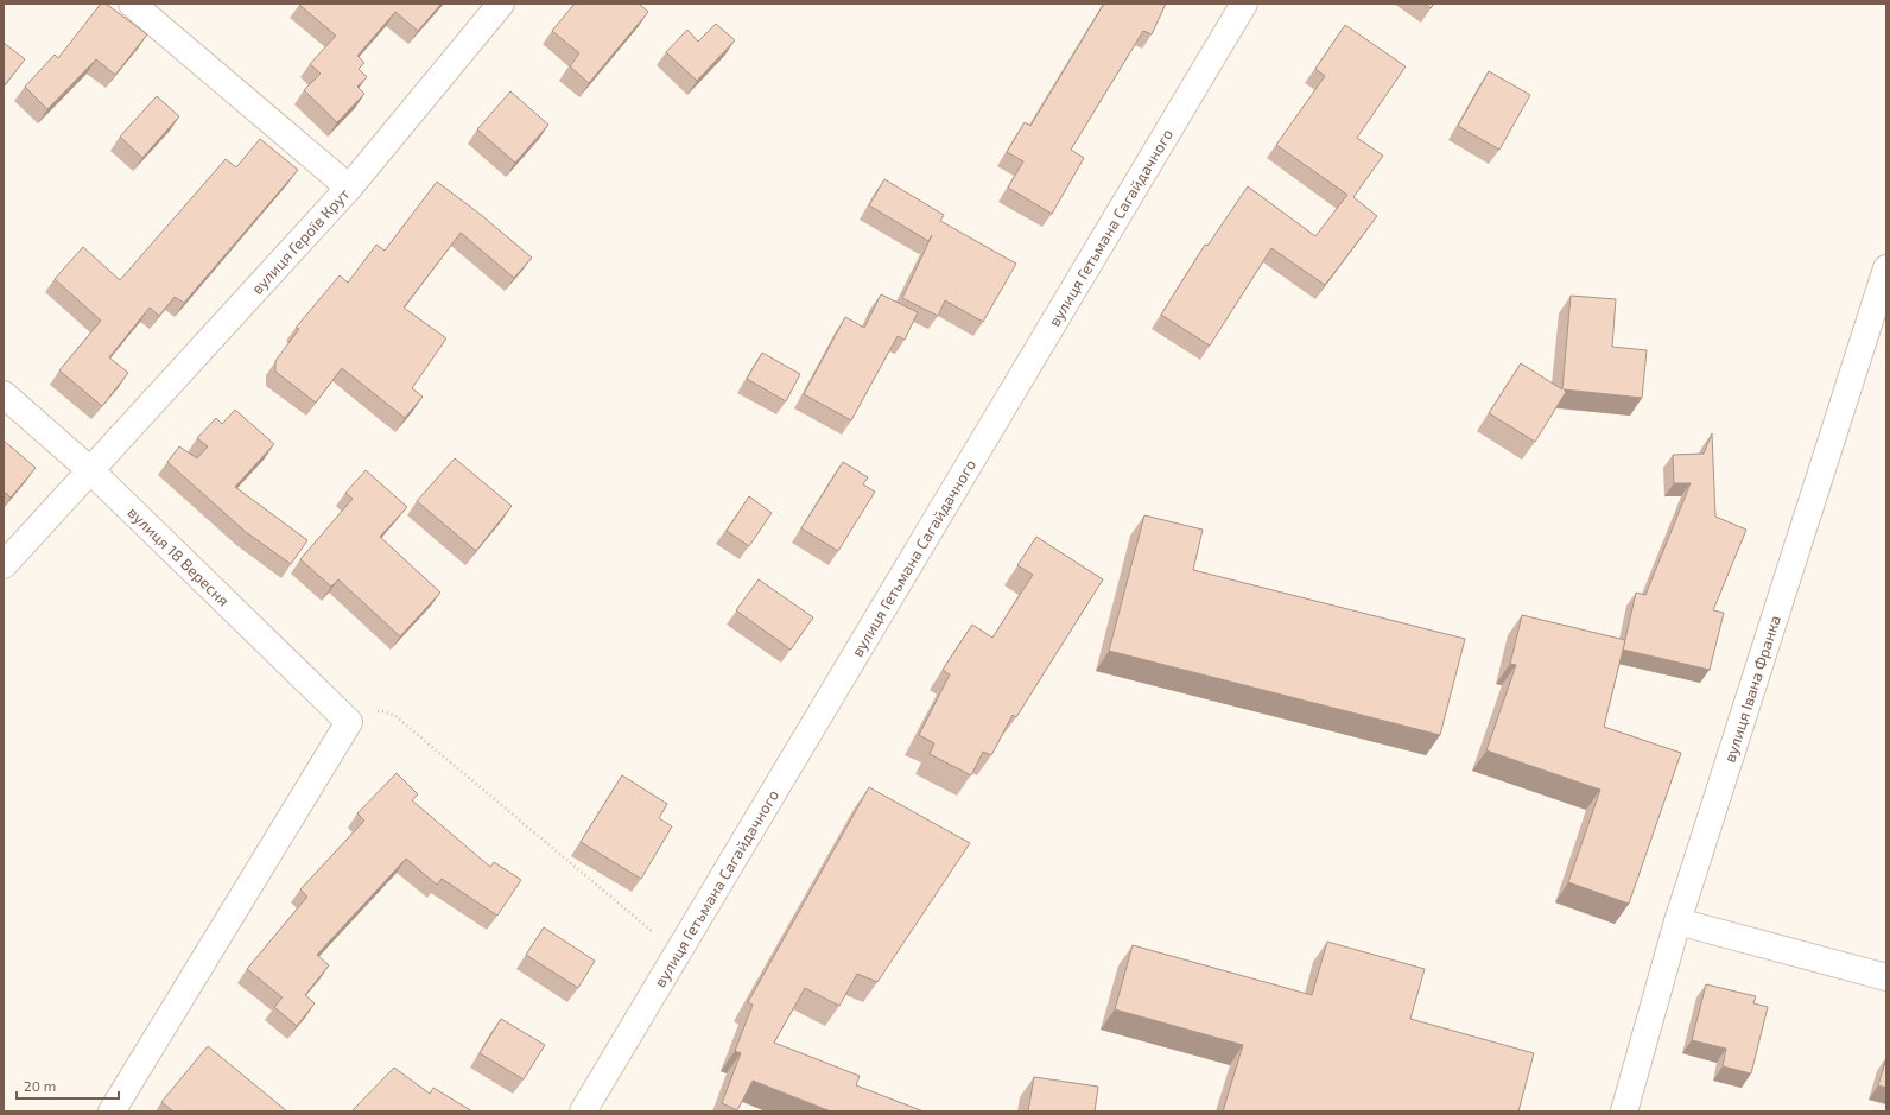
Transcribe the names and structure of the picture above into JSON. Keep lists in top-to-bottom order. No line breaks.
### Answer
{"streets":{"street":["вулиця Гетьмана Сагайдачного","вулиця Героїв Крут","вулиця 18 Вересня","вулиця Івана Франка"]},"crossings":[["вулиця Героїв Крут","вулиця 18 Вересня"]],"scale_bar":"20 m"}
